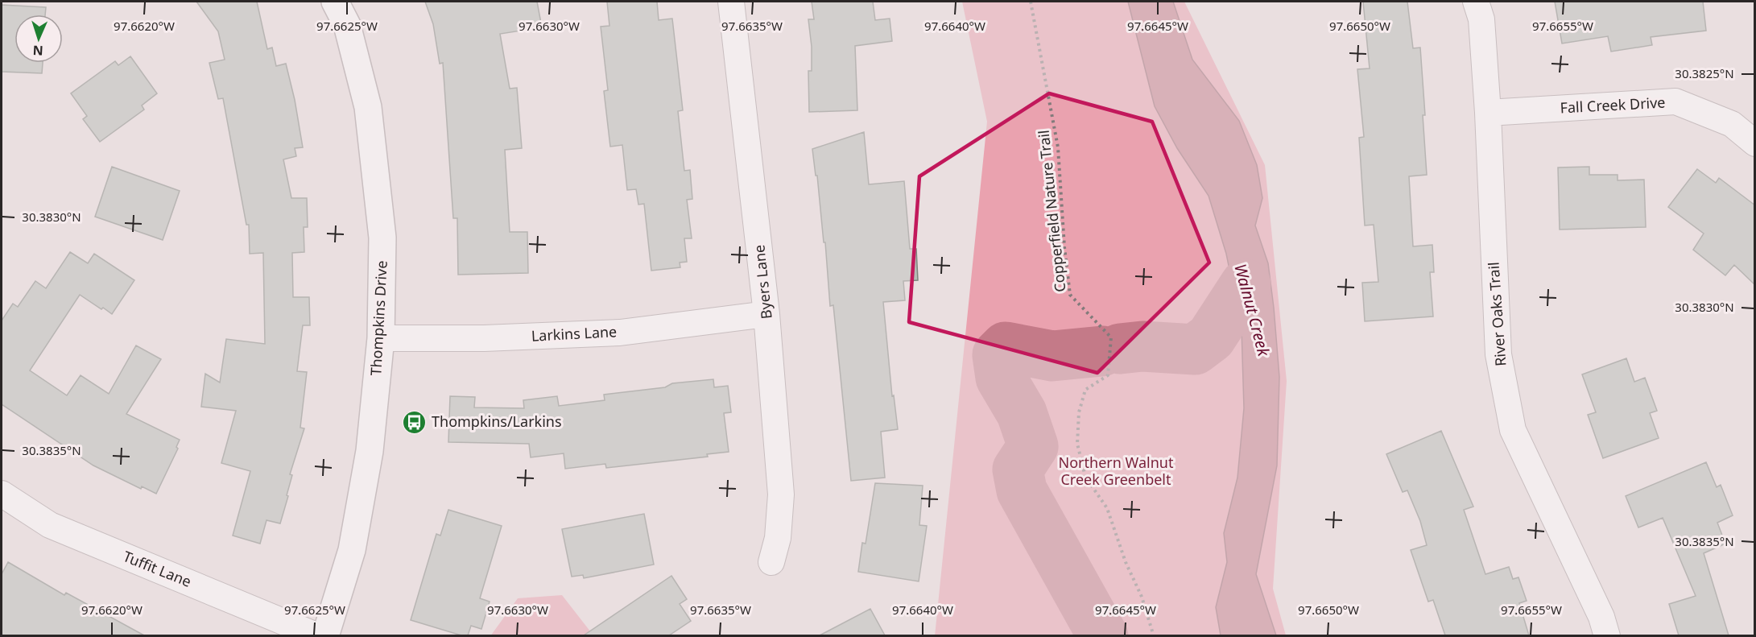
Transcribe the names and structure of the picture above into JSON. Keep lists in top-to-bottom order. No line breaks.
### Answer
{"streets":{"street":["Fall Creek Drive","Byers Lane","River Oaks Trail","Thompkins Drive","Larkins Lane","Tuffit Lane"],"path":["Copperfield Nature Trail"]},"crossings":[["Fall Creek Drive","River Oaks Trail"],["Byers Lane","Larkins Lane"],["Thompkins Drive","Larkins Lane"]],"water":["Walnut Creek"],"parks":["Northern Walnut Creek Greenbelt"],"places":{"bus stop":["Thompkins/Larkins"]},"north":"bottom","coordinates":["97.6620°W","97.6625°W","97.6630°W","97.6635°W","97.6640°W","97.6645°W","97.6650°W","97.6655°W","30.3825°N","30.3830°N","30.3835°N"]}
